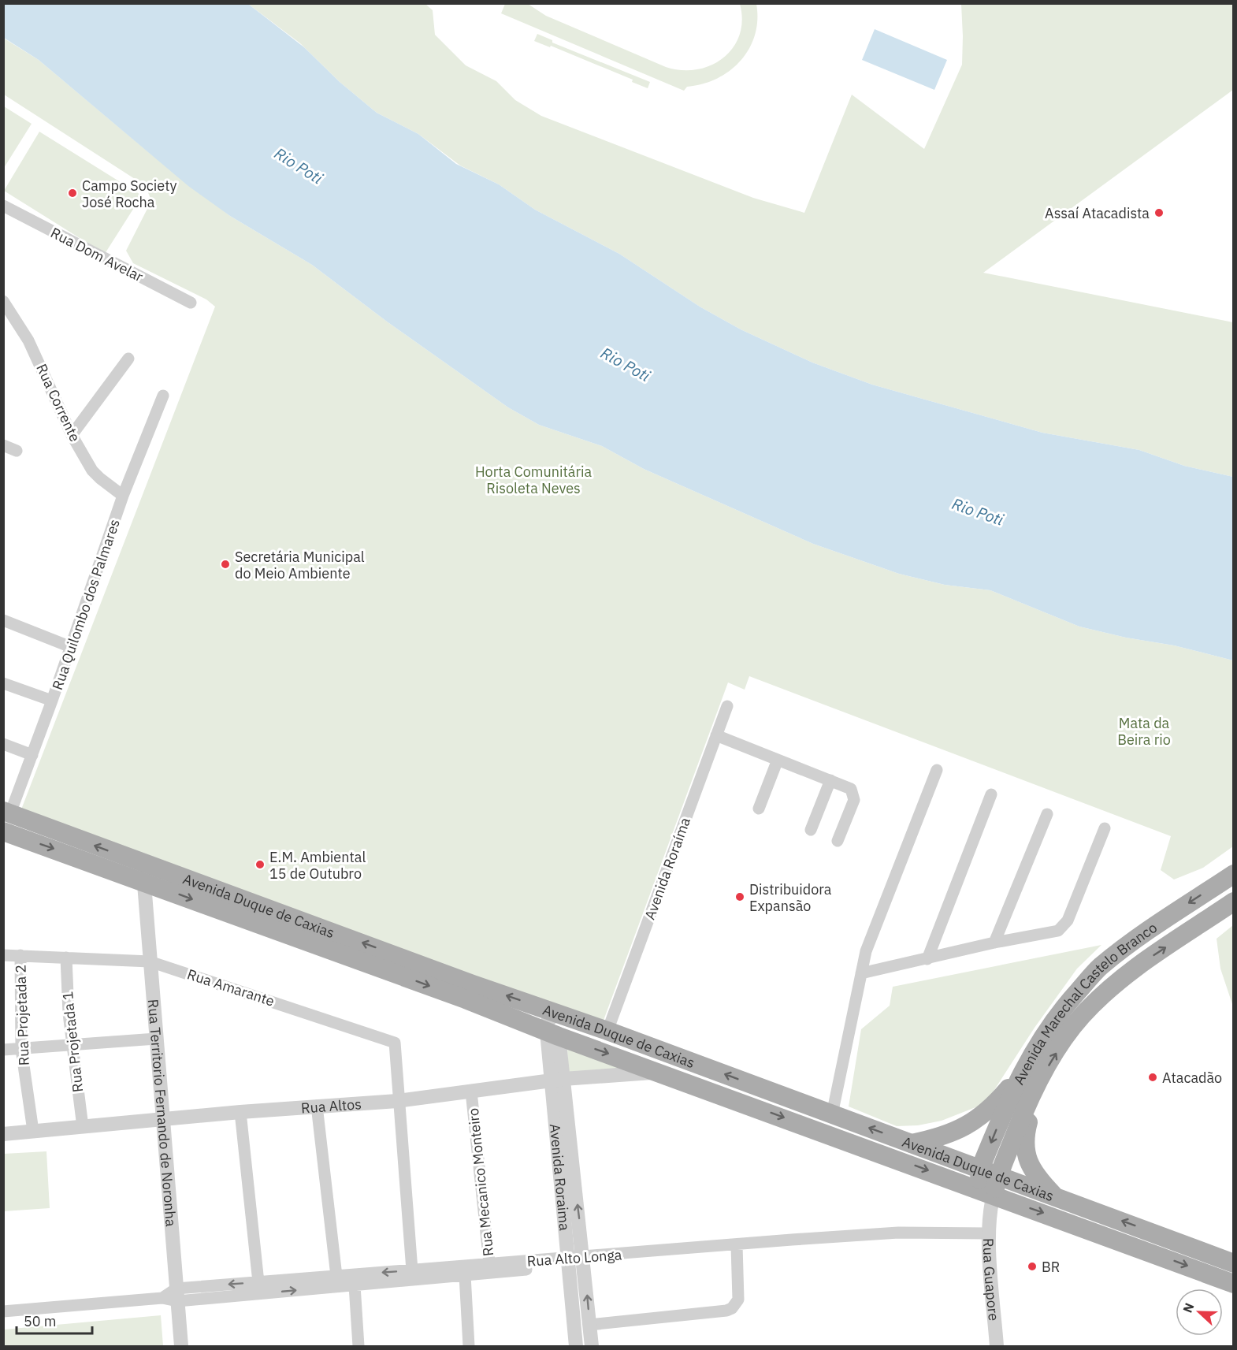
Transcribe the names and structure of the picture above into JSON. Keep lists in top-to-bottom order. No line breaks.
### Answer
{"streets":{"main road":["Avenida Duque de Caxias","Avenida Marechal Castelo Branco"],"street":["Rua Dom Avelar","Rua Corrente","Rua Quilombo dos Palmares","Avenida Roraíma","Rua Amarante","Rua Projetada 2","Rua Projetada 1","Rua Altos","Rua Territorio Fernando de Noronha","Avenida Roraima","Rua Mecanico Monteiro","Rua Alto Longa","Rua Guapore"]},"crossings":[["Rua Corrente","Rua Quilombo dos Palmares"],["Rua Quilombo dos Palmares","Avenida Duque de Caxias"],["Avenida Roraíma","Avenida Duque de Caxias"],["Avenida Duque de Caxias","Avenida Marechal Castelo Branco"],["Avenida Duque de Caxias","Rua Altos"],["Avenida Duque de Caxias","Rua Territorio Fernando de Noronha"],["Avenida Duque de Caxias","Avenida Roraima"],["Avenida Duque de Caxias","Rua Guapore"],["Rua Amarante","Rua Projetada 2"],["Rua Amarante","Rua Projetada 1"],["Rua Amarante","Rua Altos"],["Rua Amarante","Rua Territorio Fernando de Noronha"],["Rua Projetada 2","Rua Altos"],["Rua Projetada 1","Rua Altos"],["Rua Altos","Rua Territorio Fernando de Noronha"],["Rua Altos","Avenida Roraima"],["Rua Altos","Rua Mecanico Monteiro"],["Rua Territorio Fernando de Noronha","Rua Alto Longa"],["Avenida Roraima","Rua Alto Longa"],["Rua Mecanico Monteiro","Rua Alto Longa"],["Rua Alto Longa","Rua Guapore"]],"water":["Rio Poti"],"parks":["Horta Comunitária Risoleta Neves","Mata da Beira rio"],"places":["Campo Society José Rocha","Assaí Atacadista","Secretária Municipal do Meio Ambiente","E.M. Ambiental 15 de Outubro","Distribuidora Expansão","Atacadão","BR"],"scale_bar":"50 m","north":"left"}
